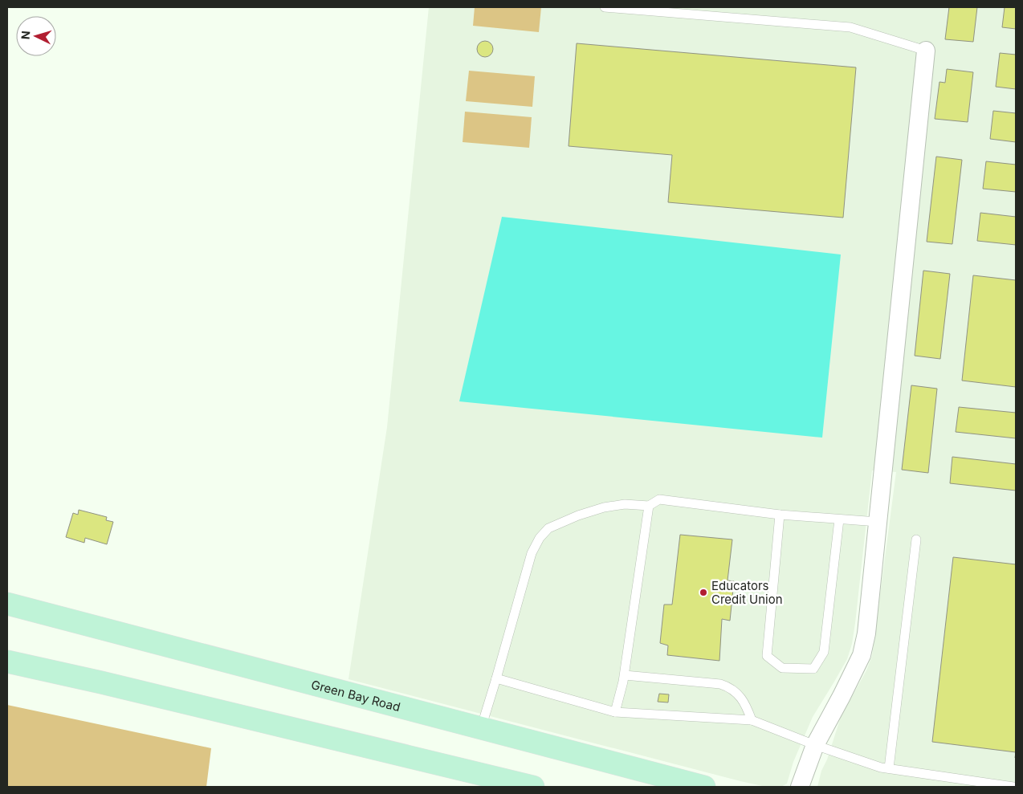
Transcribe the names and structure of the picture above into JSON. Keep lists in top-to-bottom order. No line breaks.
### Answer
{"streets":{"main road":["Green Bay Road"]},"places":["Educators Credit Union"],"north":"left"}
